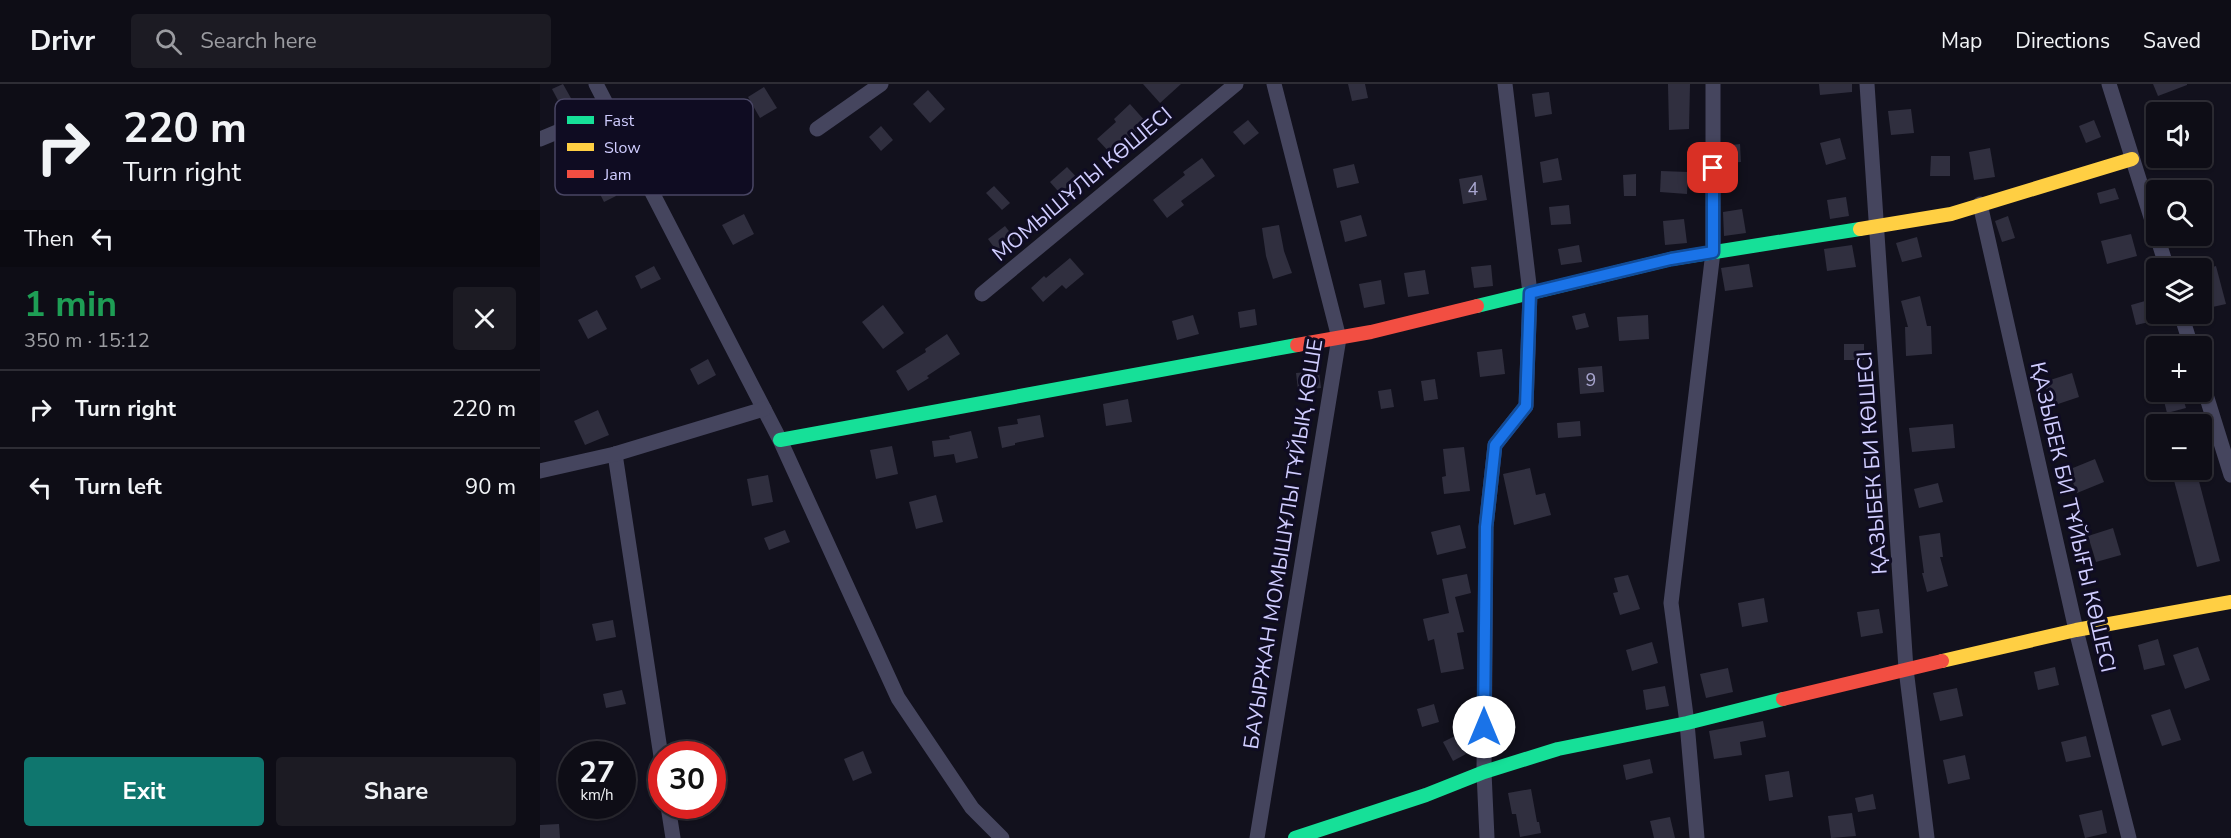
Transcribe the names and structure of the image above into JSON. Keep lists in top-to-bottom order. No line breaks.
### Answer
{"streets":{"street":["МОМЫШҰЛЫ КӨШЕСІ","ҚАЗЫБЕК БИ КӨШЕСІ","ҚАЗЫБЕК БИ ТҰЙЫҒЫ КӨШЕСІ","БАУЫРЖАН МОМЫШҰЛЫ ТҰЙЫҚ КӨШЕ"]},"house_numbers":["4","9"],"legend":["Fast","Slow","Jam"],"page":{"header":"Drivr","search":"Search here","nav":["Map","Directions","Saved"],"turn":["220 m","Turn right"],"map_buttons":["+","−"],"then":"Then","heading":["1 min","350 m · 15:12"],"list":[{"name":"Turn right","value":"220 m"},{"name":"Turn left","value":"90 m"}],"speed":"27 km/h","limit":"30","buttons":["Exit","Share"]}}
